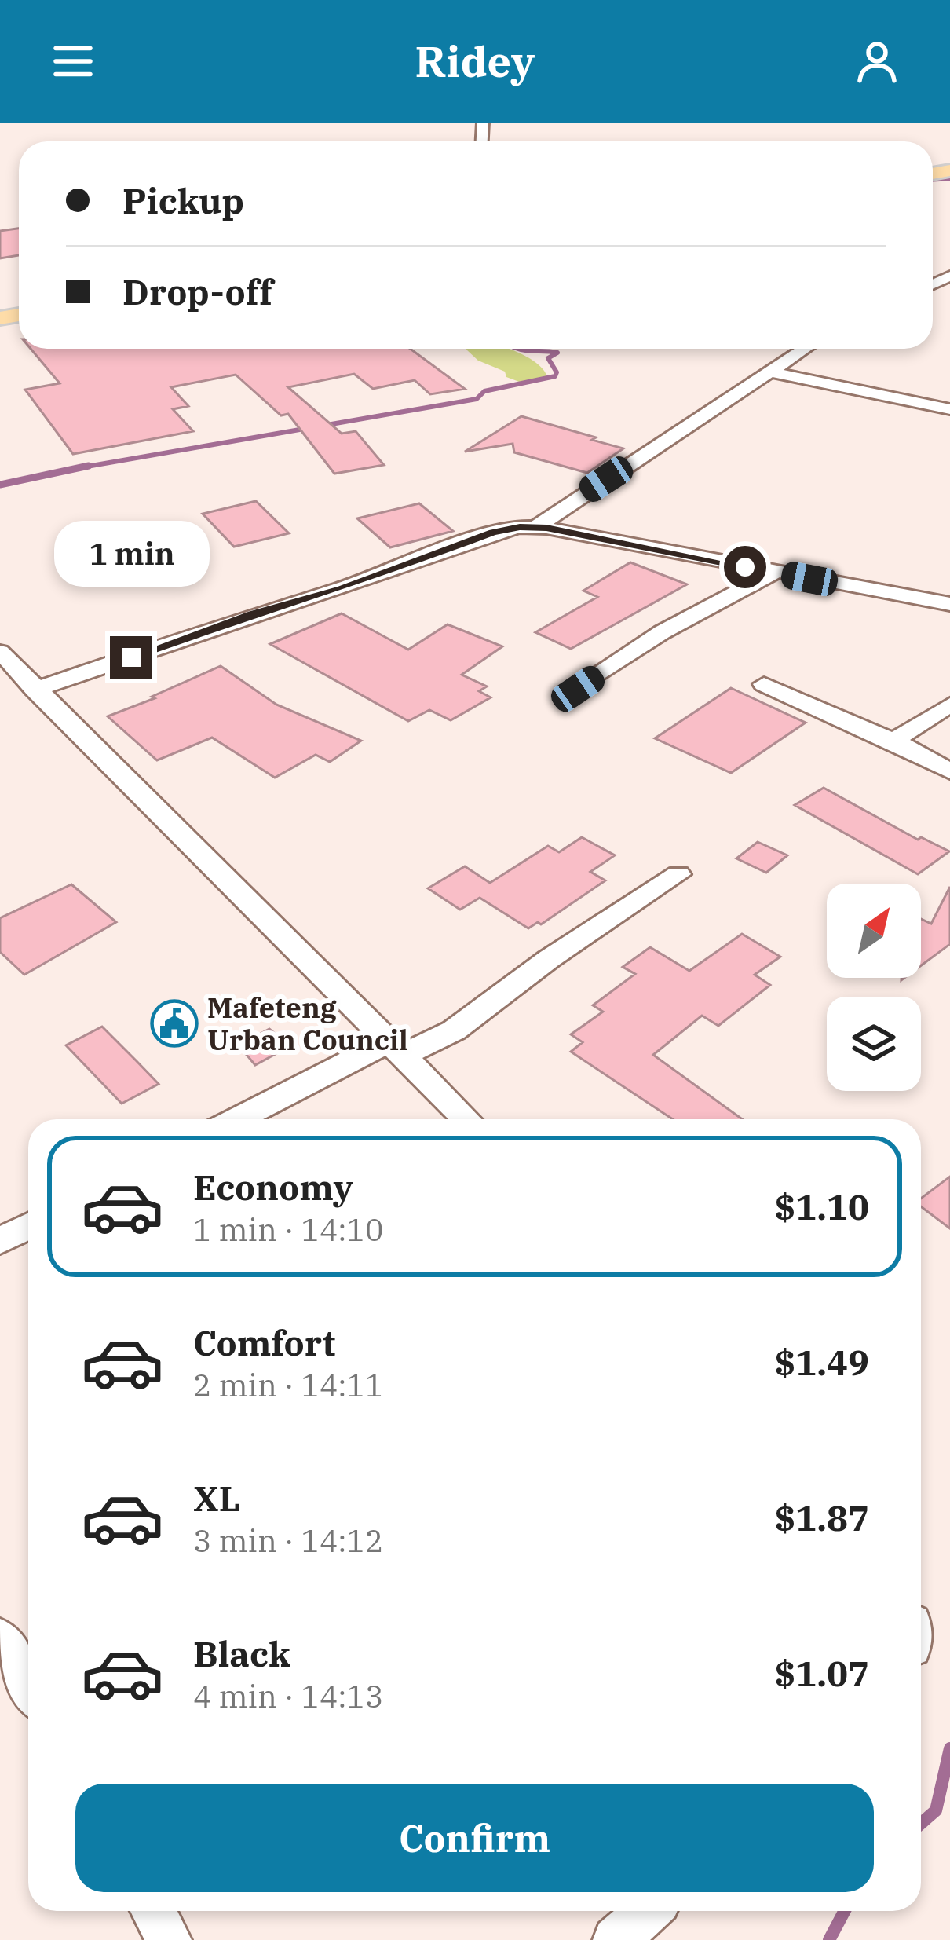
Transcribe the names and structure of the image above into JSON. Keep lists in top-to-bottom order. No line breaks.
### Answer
{"places":{"public building":["Mafeteng Urban Council"]},"north":"top right","page":{"header":"Ridey","banner":["Pickup","Drop-off"],"bubble":"1 min","list":[{"name":"Economy","note":"1 min · 14:10","value":"$1.10"},{"name":"Comfort","note":"2 min · 14:11","value":"$1.49"},{"name":"XL","note":"3 min · 14:12","value":"$1.87"},{"name":"Black","note":"4 min · 14:13","value":"$1.07"}],"buttons":"Confirm"}}
